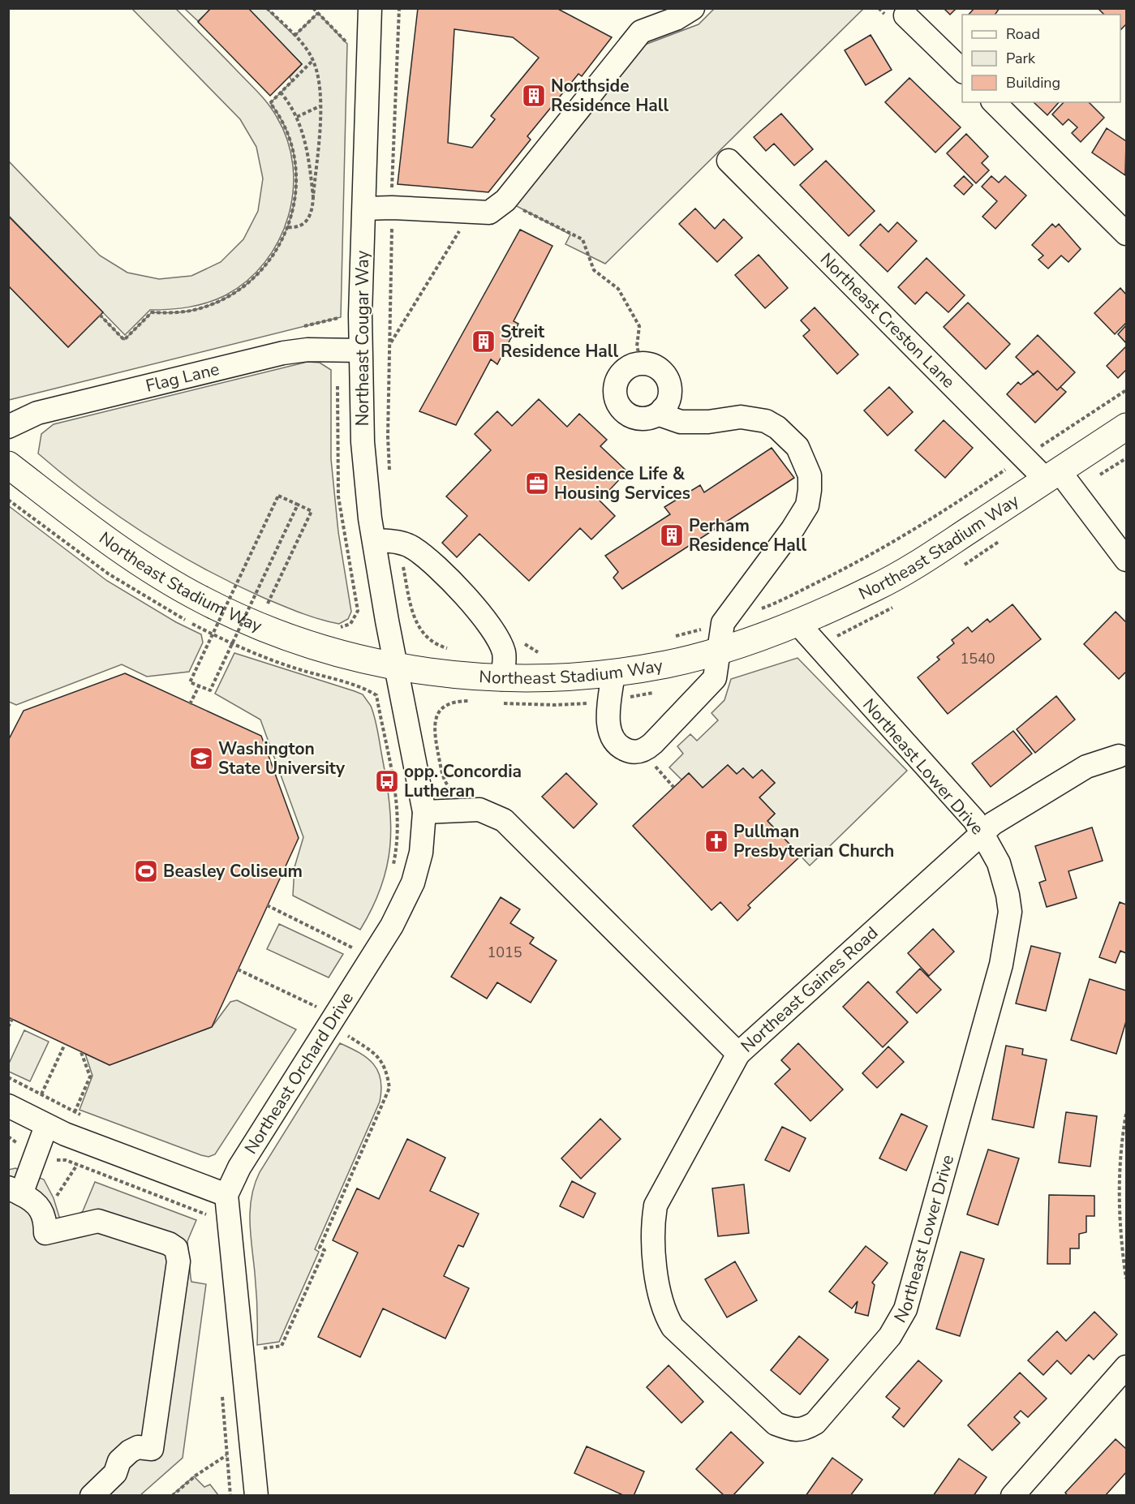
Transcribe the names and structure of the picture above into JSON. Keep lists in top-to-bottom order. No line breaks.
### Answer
{"streets":{"main road":["Northeast Stadium Way"],"street":["Northeast Creston Lane","Northeast Cougar Way","Flag Lane","Northeast Lower Drive","Northeast Gaines Road","Northeast Orchard Drive"]},"crossings":[["Northeast Creston Lane","Northeast Stadium Way"],["Northeast Cougar Way","Flag Lane"],["Northeast Cougar Way","Northeast Stadium Way"],["Northeast Cougar Way","Northeast Orchard Drive"],["Northeast Stadium Way","Northeast Lower Drive"],["Northeast Stadium Way","Northeast Orchard Drive"],["Northeast Lower Drive","Northeast Gaines Road"],["Northeast Gaines Road","Northeast Orchard Drive"]],"places":{"building":["Northside Residence Hall","Streit Residence Hall","Perham Residence Hall"],"office":["Residence Life & Housing Services"],"school or university":["Washington State University"],"bus stop":["opp. Concordia Lutheran"],"church":["Pullman Presbyterian Church"],"sports":["Beasley Coliseum"]},"house_numbers":["1540","1015"],"legend":["Road","Park","Building"]}
